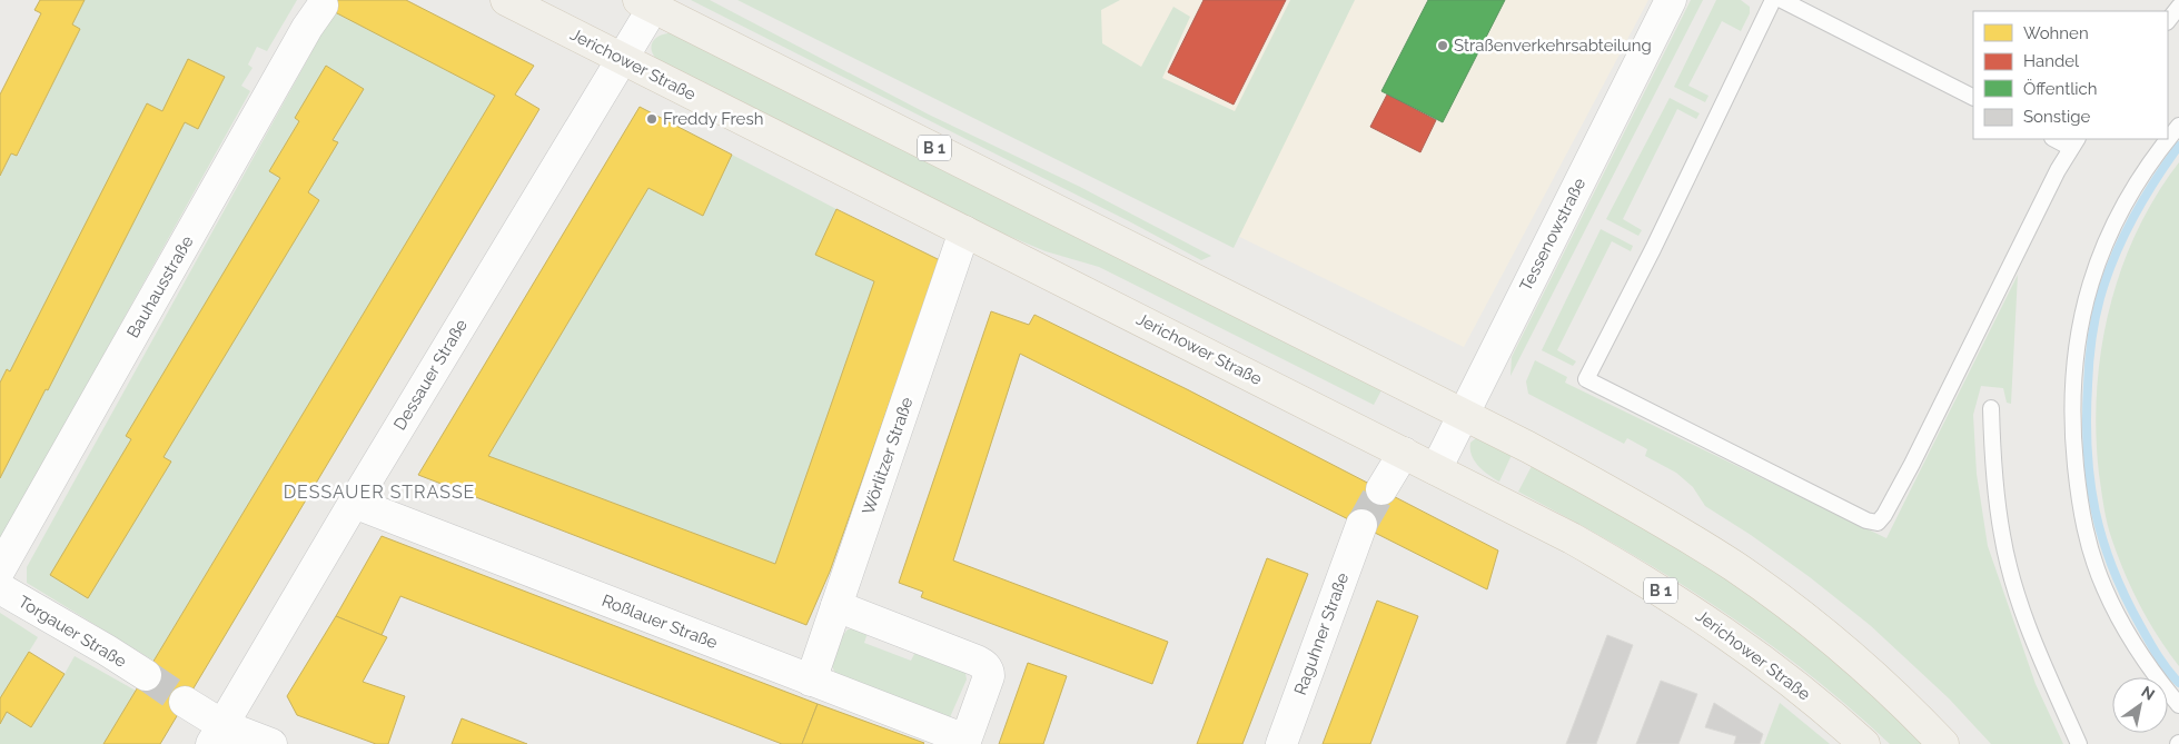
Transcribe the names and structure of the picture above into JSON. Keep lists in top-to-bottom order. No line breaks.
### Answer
{"streets":{"main road":["Jerichower Straße","B 1"],"street":["Tessenowstraße","Bauhausstraße","Dessauer Straße","Wörlitzer Straße","Roßlauer Straße","Torgauer Straße","Raguhner Straße"]},"crossings":[["Jerichower Straße","Tessenowstraße"],["Jerichower Straße","Dessauer Straße"],["Jerichower Straße","Wörlitzer Straße"],["B 1","Tessenowstraße"],["B 1","Dessauer Straße"],["Dessauer Straße","Roßlauer Straße"],["Wörlitzer Straße","Roßlauer Straße"]],"districts":["DESSAUER STRASSE"],"places":["Straßenverkehrsabteilung","Freddy Fresh"],"legend":["Wohnen","Handel","Öffentlich","Sonstige"],"north":"top right"}
